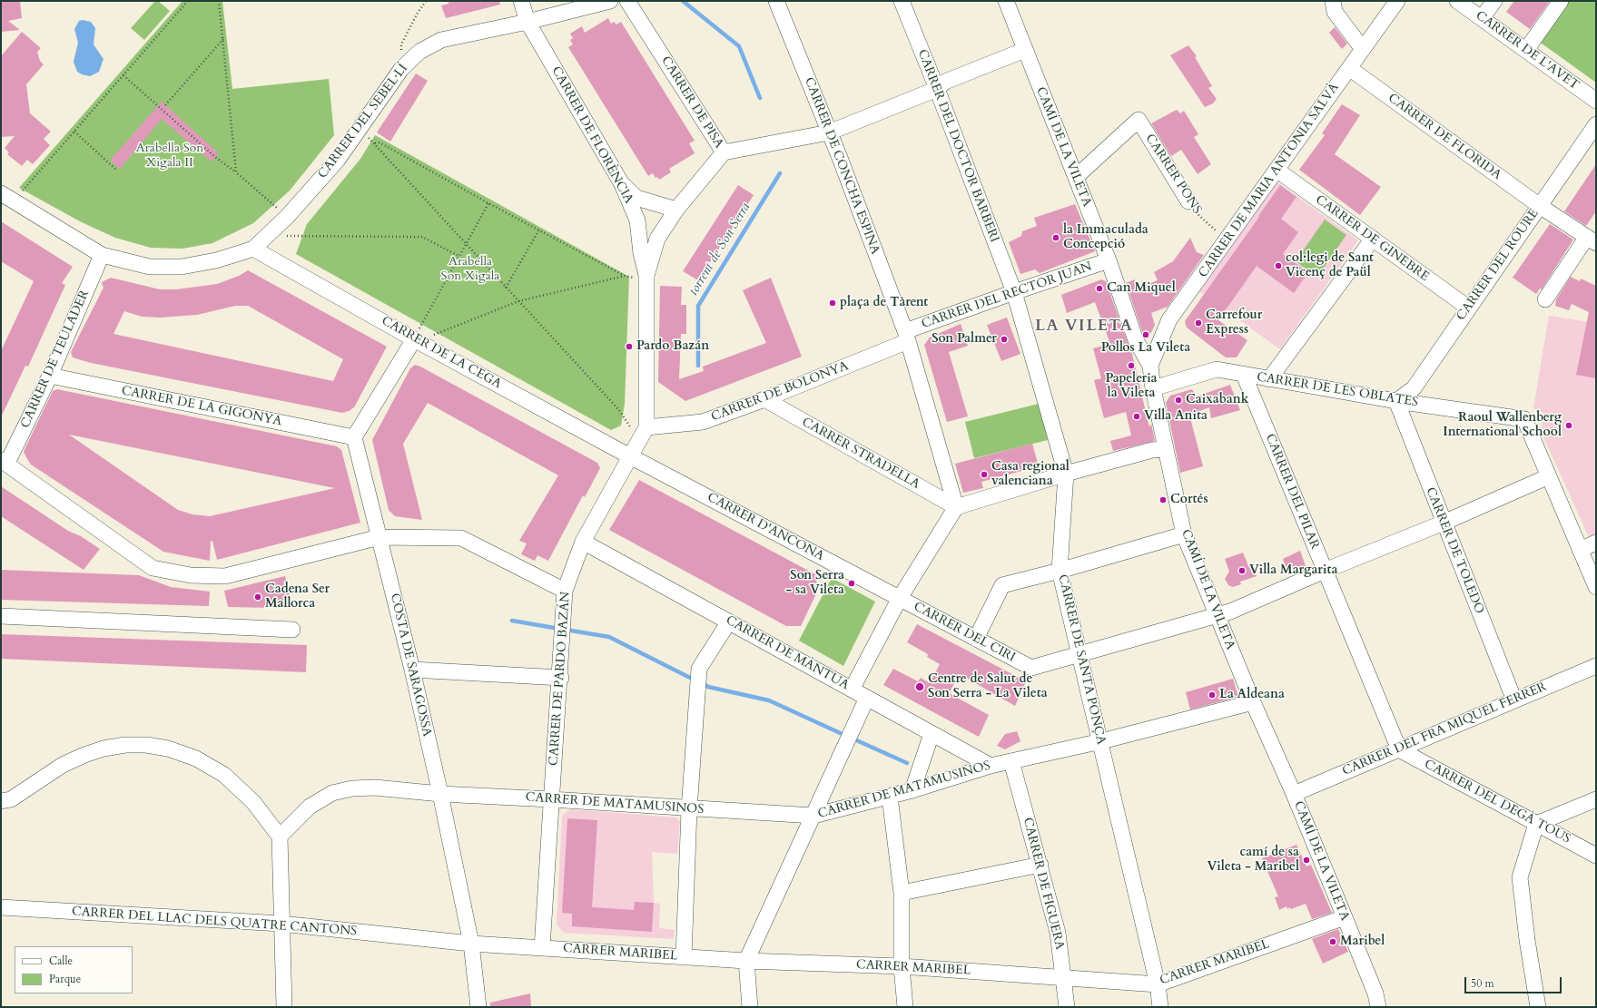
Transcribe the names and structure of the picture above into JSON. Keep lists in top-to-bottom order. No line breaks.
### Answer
{"streets":{"street":["CARRER DE L'AVET","CARRER DE PISA","CARRER DEL SEBEL·LÍ","CARRER DE FLORÈNCIA","CARRER DE FLORIDA","CARRER DEL DOCTOR BARBERI","CAMÍ DE LA VILETA","CARRER DE CONCHA ESPINA","CARRER PONS","CARRER DE MARIA ANTONIA SALVÀ","CARRER DE GINEBRE","CARRER DEL ROURE","CARRER DEL RECTOR JUAN","CARRER DE LA CEGA","CARRER DE TEULADER","CARRER DE LES OBLATES","CARRER DE BOLONYA","CARRER DE LA GIGONYA","CARRER STRADELLA","CARRER DEL PILAR","CARRER D'ANCONA","CARRER DE TOLEDO","CARRER DEL CIRI","CARRER DE MÀNTUA","CARRER DE SANTA PONÇA","COSTA DE SARAGOSSA","CARRER DE PARDO BAZÁN","CARRER DEL FRA MIQUEL FERRER","CARRER DE MATAMUSINOS","CARRER DEL DEGÀ TOUS","CARRER DE FIGUERA","CARRER DEL LLAC DELS QUATRE CANTONS","CARRER MARIBEL"]},"crossings":[["CARRER DE PISA","CARRER DE FLORÈNCIA"],["CARRER DEL SEBEL·LÍ","CARRER DE FLORÈNCIA"],["CARRER DEL SEBEL·LÍ","CARRER DE LA CEGA"],["CARRER DEL SEBEL·LÍ","CARRER DE TEULADER"],["CARRER DE FLORIDA","CARRER DE MARIA ANTONIA SALVÀ"],["CARRER DE FLORIDA","CARRER DEL ROURE"],["CARRER DEL DOCTOR BARBERI","CARRER DEL RECTOR JUAN"],["CARRER DEL DOCTOR BARBERI","CARRER DE SANTA PONÇA"],["CAMÍ DE LA VILETA","CARRER PONS"],["CAMÍ DE LA VILETA","CARRER DE MARIA ANTONIA SALVÀ"],["CAMÍ DE LA VILETA","CARRER DEL RECTOR JUAN"],["CAMÍ DE LA VILETA","CARRER DE LES OBLATES"],["CAMÍ DE LA VILETA","CARRER DEL CIRI"],["CAMÍ DE LA VILETA","CARRER DEL FRA MIQUEL FERRER"],["CAMÍ DE LA VILETA","CARRER DE MATAMUSINOS"],["CAMÍ DE LA VILETA","CARRER MARIBEL"],["CARRER DE CONCHA ESPINA","CARRER DEL RECTOR JUAN"],["CARRER DE CONCHA ESPINA","CARRER DE BOLONYA"],["CARRER DE CONCHA ESPINA","CARRER STRADELLA"],["CARRER PONS","CARRER DE MARIA ANTONIA SALVÀ"],["CARRER DE MARIA ANTONIA SALVÀ","CARRER DE GINEBRE"],["CARRER DE GINEBRE","CARRER DEL ROURE"],["CARRER DEL ROURE","CARRER DE LES OBLATES"],["CARRER DEL ROURE","CARRER DE TOLEDO"],["CARRER DEL RECTOR JUAN","CARRER DE BOLONYA"],["CARRER DEL RECTOR JUAN","CARRER DE SANTA PONÇA"],["CARRER DE LA CEGA","CARRER D'ANCONA"],["CARRER DE LA CEGA","CARRER DE PARDO BAZÁN"],["CARRER DE TEULADER","CARRER DE LA GIGONYA"],["CARRER DE LES OBLATES","CARRER DEL PILAR"],["CARRER DE LES OBLATES","CARRER DE TOLEDO"],["CARRER DE LES OBLATES","CARRER DEL CIRI"],["CARRER DE BOLONYA","CARRER STRADELLA"],["CARRER DE BOLONYA","CARRER DE PARDO BAZÁN"],["CARRER DE LA GIGONYA","COSTA DE SARAGOSSA"],["CARRER DEL PILAR","CARRER DEL CIRI"],["CARRER DEL PILAR","CARRER DEL FRA MIQUEL FERRER"],["CARRER DEL PILAR","CARRER DEL DEGÀ TOUS"],["CARRER D'ANCONA","CARRER DEL CIRI"],["CARRER D'ANCONA","CARRER DE PARDO BAZÁN"],["CARRER DE TOLEDO","CARRER DEL CIRI"],["CARRER DE TOLEDO","CARRER DEL FRA MIQUEL FERRER"],["CARRER DEL CIRI","CARRER DE SANTA PONÇA"],["CARRER DE MÀNTUA","CARRER DE PARDO BAZÁN"],["CARRER DE MÀNTUA","CARRER DE MATAMUSINOS"],["CARRER DE SANTA PONÇA","CARRER DE MATAMUSINOS"],["CARRER DE SANTA PONÇA","CARRER MARIBEL"],["COSTA DE SARAGOSSA","CARRER DE MATAMUSINOS"],["COSTA DE SARAGOSSA","CARRER DEL LLAC DELS QUATRE CANTONS"],["COSTA DE SARAGOSSA","CARRER MARIBEL"],["CARRER DE PARDO BAZÁN","CARRER DE MATAMUSINOS"],["CARRER DE PARDO BAZÁN","CARRER MARIBEL"],["CARRER DEL FRA MIQUEL FERRER","CARRER DEL DEGÀ TOUS"],["CARRER DE MATAMUSINOS","CARRER DE FIGUERA"],["CARRER DE FIGUERA","CARRER MARIBEL"],["CARRER DEL LLAC DELS QUATRE CANTONS","CARRER MARIBEL"]],"districts":["LA VILETA"],"water":["torrent de Son Serra"],"parks":["Arabella Son Xigala II","Arabella Son Xigala"],"places":["la Immaculada Concepció","col·legi de Sant Vicenç de Paül","Can Miquel","plaça de Tàrent","Carrefour Express","Pollos La Vileta","Son Palmer","Pardo Bazán","Papeleria la Vileta","Caixabank","Villa Anita","Raoul Wallenberg International School","Casa regional valenciana","Cortés","Villa Margarita","Son Serra - sa Vileta","Cadena Ser Mallorca","Centre de Salut de Son Serra - La Vileta","La Aldeana","camí de sa Vileta - Maribel","Maribel"],"legend":["Calle","Parque"],"scale_bar":"50 m"}
